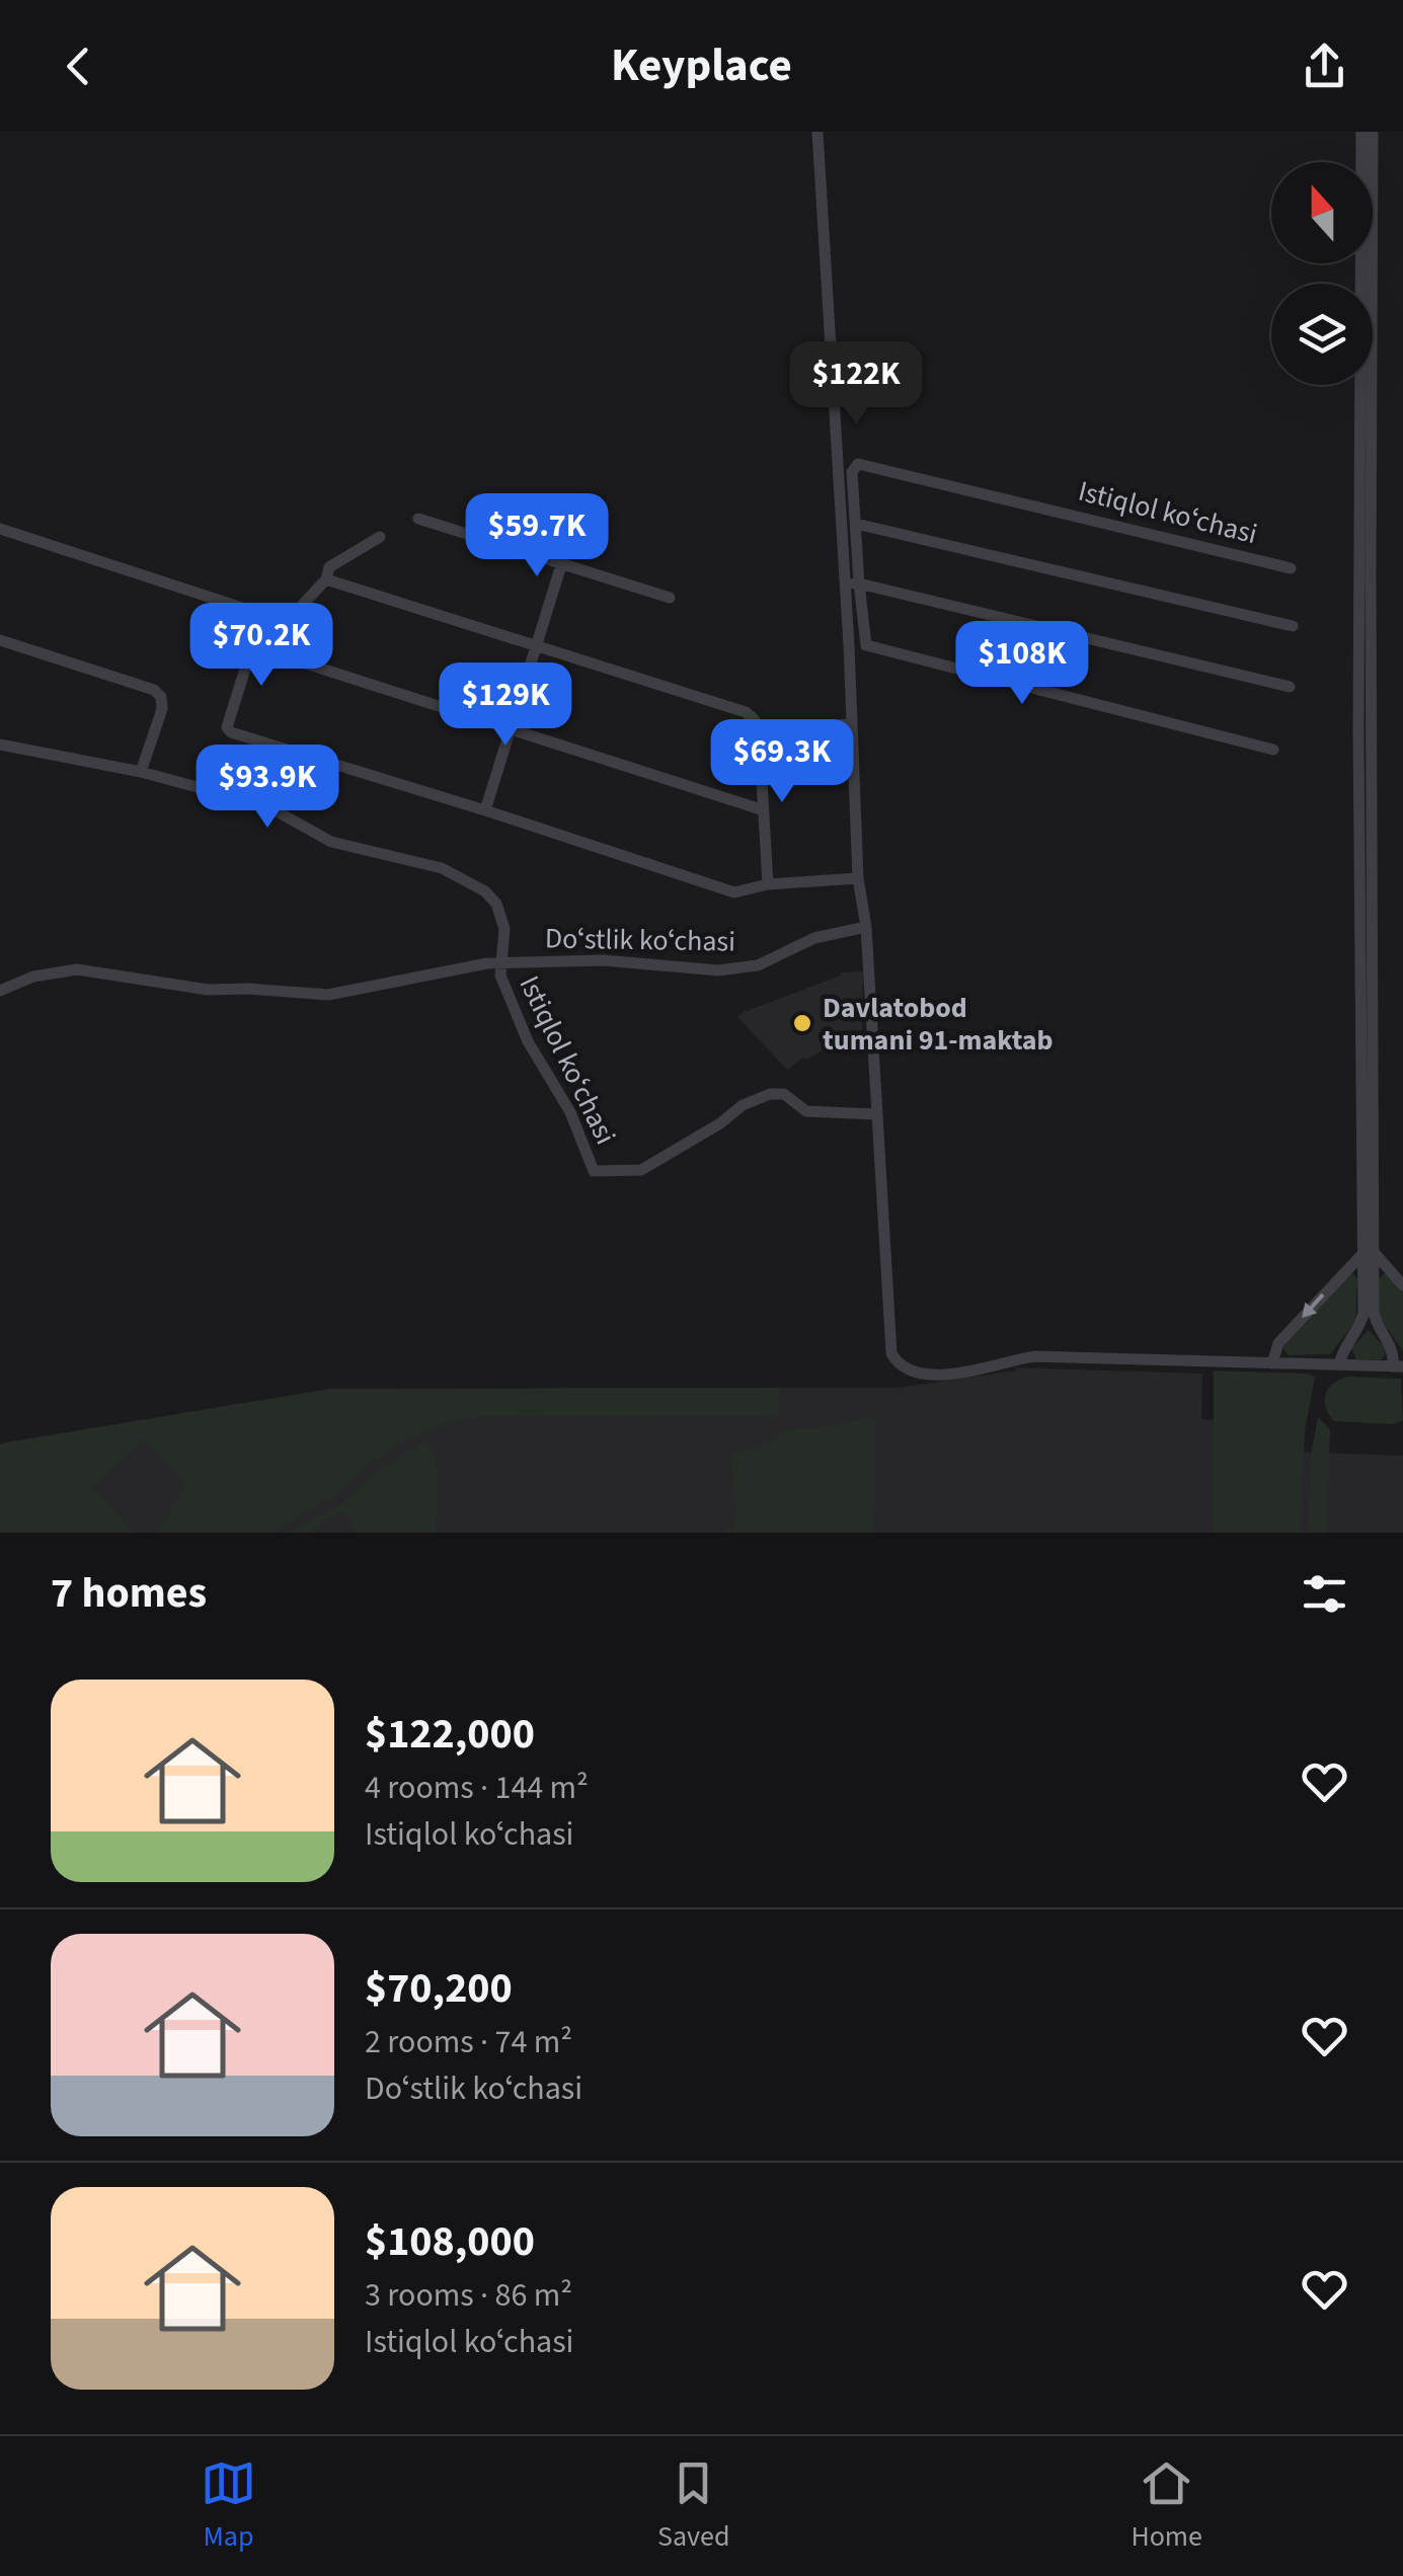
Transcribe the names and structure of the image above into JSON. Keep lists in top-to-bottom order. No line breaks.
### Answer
{"streets":{"street":["Istiqlol koʻchasi","Doʻstlik koʻchasi"]},"crossings":[["Istiqlol koʻchasi","Doʻstlik koʻchasi"]],"places":["Davlatobod tumani 91-maktab"],"north":"top","page":{"header":"Keyplace","price":["$122K","$59.7K","$70.2K","$108K","$129K","$69.3K","$93.9K"],"heading":"7 homes","list":[{"name":"$122,000","note":"4 rooms · 144 m² · Istiqlol koʻchasi"},{"name":"$70,200","note":"2 rooms · 74 m² · Doʻstlik koʻchasi"},{"name":"$108,000","note":"3 rooms · 86 m² · Istiqlol koʻchasi"}],"tabs":["Map","Saved","Home"]}}
